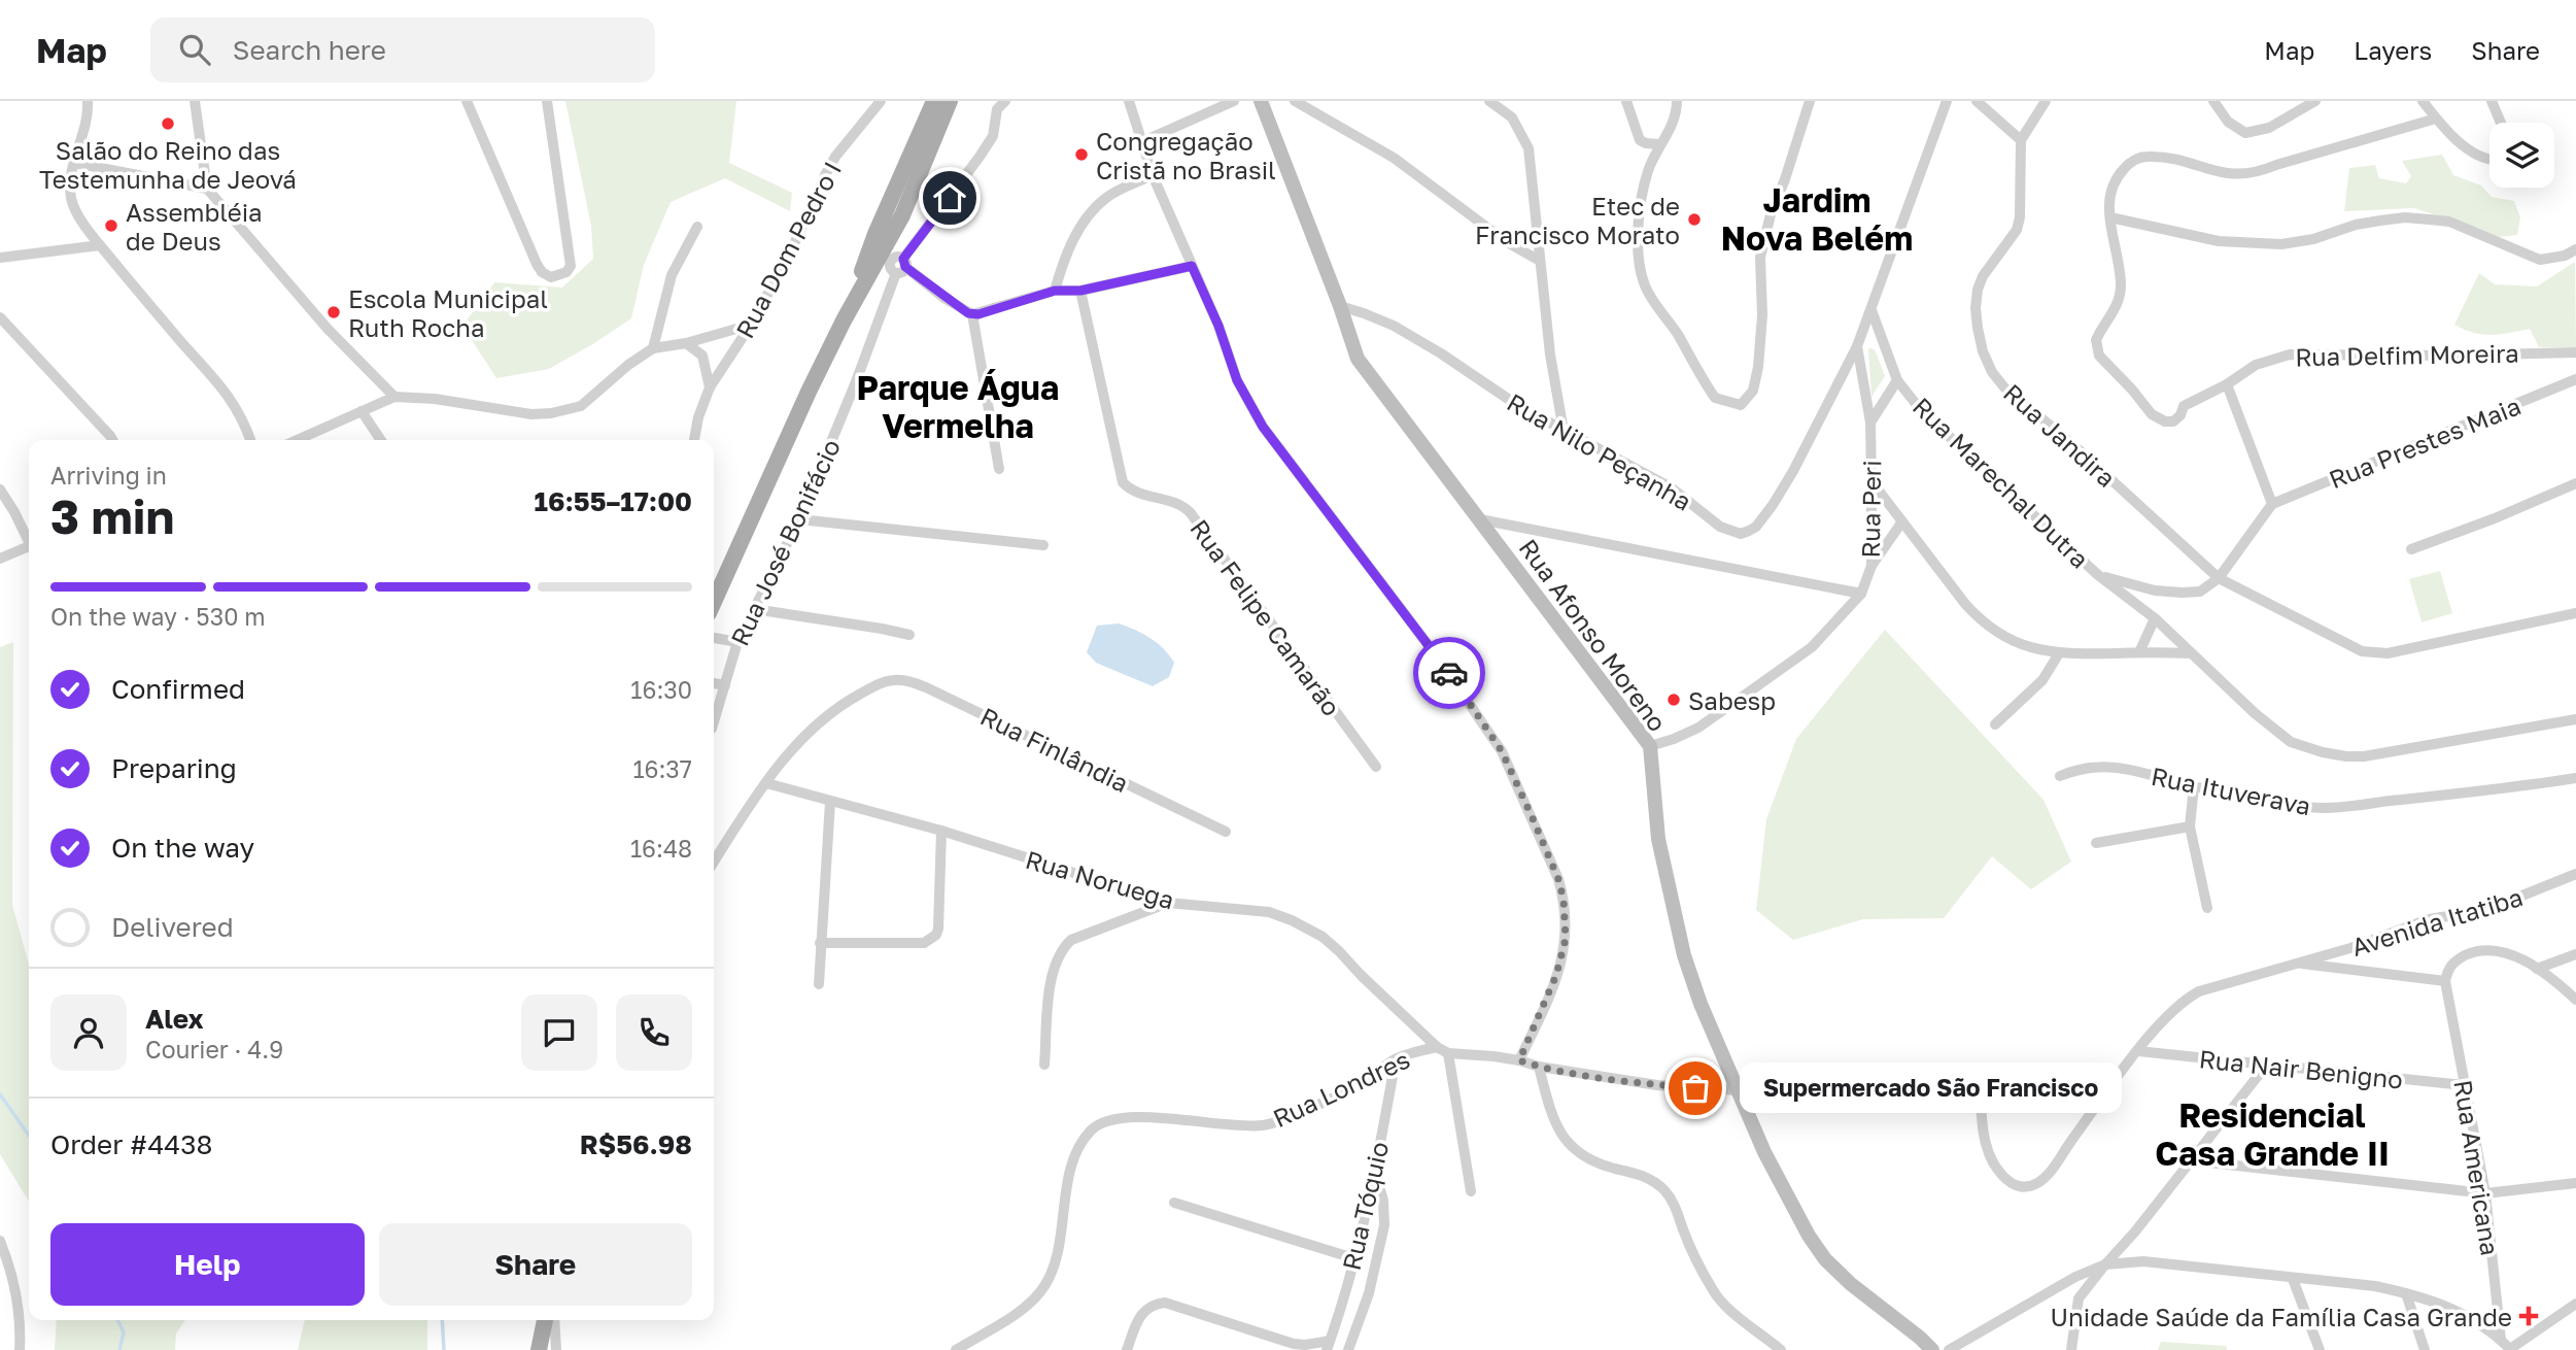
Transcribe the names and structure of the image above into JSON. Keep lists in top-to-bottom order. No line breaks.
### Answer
{"streets":{"main road":["Rua Afonso Moreno"],"street":["Rua Dom Pedro I","Rua Delfim Moreira","Rua Jandira","Rua Prestes Maia","Rua Nilo Peçanha","Rua Marechal Dutra","Rua Peri","Rua José Bonifácio","Rua Felipe Camarão","Rua Finlândia","Rua Ituverava","Rua Noruega","Avenida Itatiba","Rua Nair Benigno","Rua Londres","Rua Americana","Rua Tóquio"]},"crossings":[["Rua Nilo Peçanha","Rua Marechal Dutra"],["Rua Nilo Peçanha","Rua Peri"],["Rua Nilo Peçanha","Rua Afonso Moreno"],["Rua Marechal Dutra","Rua Peri"],["Rua Finlândia","Rua Noruega"],["Rua Noruega","Rua Londres"],["Avenida Itatiba","Rua Nair Benigno"],["Rua Nair Benigno","Rua Americana"],["Rua Londres","Rua Tóquio"]],"districts":["Jardim Nova Belém","Parque Água Vermelha","Residencial Casa Grande II"],"places":{"other":["Salão do Reino das Testemunha de Jeová","Congregação Cristã no Brasil","Etec de Francisco Morato","Assembléia de Deus","Escola Municipal Ruth Rocha","Sabesp","Supermercado São Francisco"],"health":["Unidade Saúde da Família Casa Grande"]},"page":{"header":"Map","search":"Search here","nav":["Map","Layers","Share"],"heading":["3 min","Arriving in","16:55–17:00"],"panel":["Alex","Courier · 4.9","Order #4438","R$56.98"],"bar":"On the way · 530 m","list":[["Confirmed","16:30"],["Preparing","16:37"],["On the way","16:48"],"Delivered"],"bubble":"Supermercado São Francisco","buttons":["Help","Share"]}}
